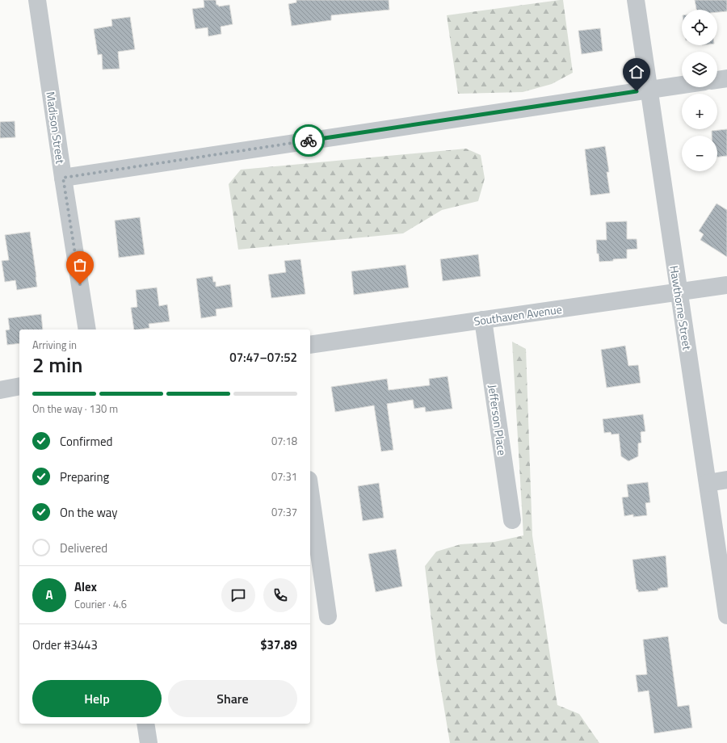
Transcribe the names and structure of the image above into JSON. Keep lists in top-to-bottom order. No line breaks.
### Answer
{"streets":{"street":["Madison Street","Hawthorne Street","Southaven Avenue","Jefferson Place"]},"crossings":[["Hawthorne Street","Southaven Avenue"],["Southaven Avenue","Jefferson Place"]],"page":{"map_buttons":["+","−"],"heading":["2 min","Arriving in","07:47–07:52"],"panel":["Alex","Courier · 4.6","Order #3443","$37.89"],"bar":"On the way · 130 m","list":[["Confirmed","07:18"],["Preparing","07:31"],["On the way","07:37"],"Delivered"],"round":"A","buttons":["Help","Share"]}}
